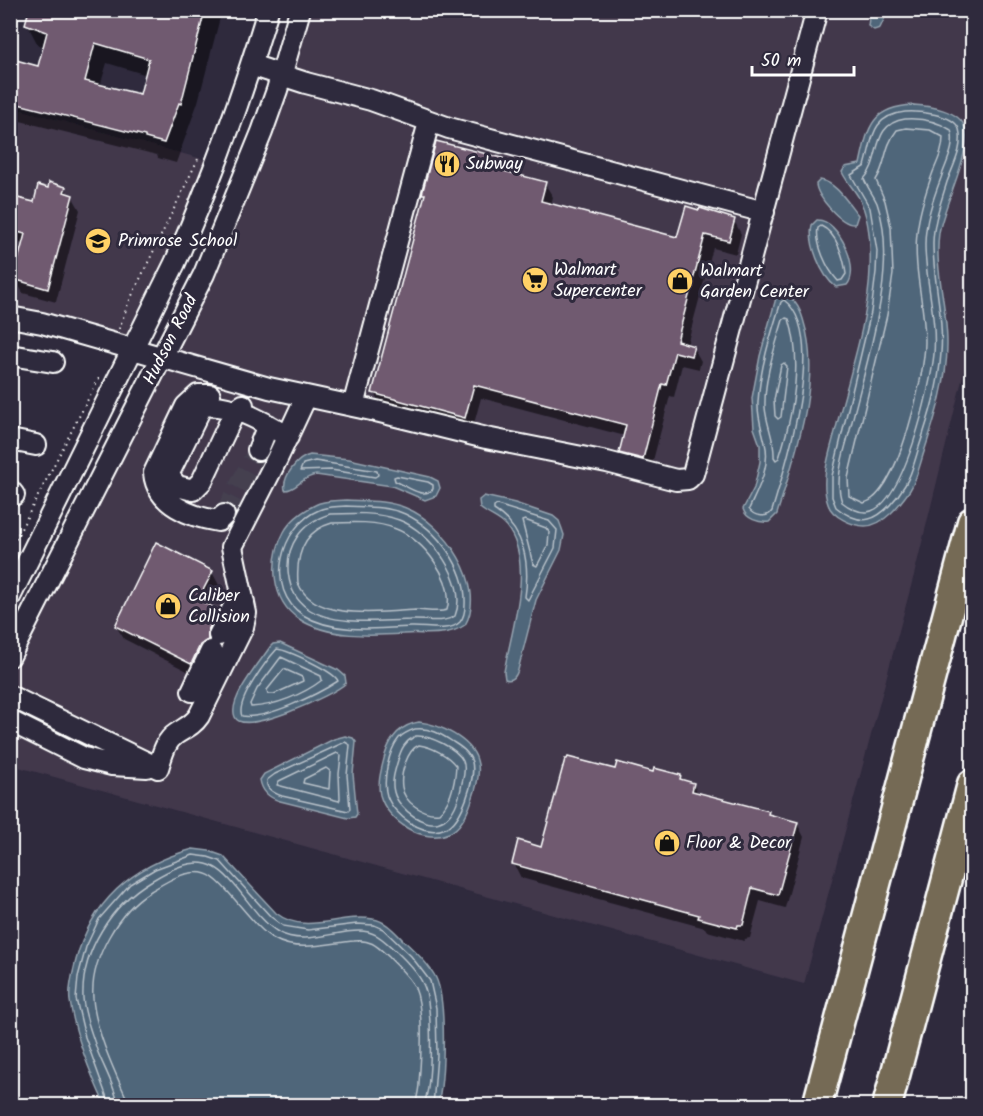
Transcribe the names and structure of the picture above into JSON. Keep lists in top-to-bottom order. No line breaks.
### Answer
{"streets":{"street":["Hudson Road"]},"places":{"restaurant":["Subway"],"school or university":["Primrose School"],"supermarket":["Walmart Supercenter"],"shop":["Walmart Garden Center","Caliber Collision","Floor & Decor"]},"scale_bar":"50 m"}
